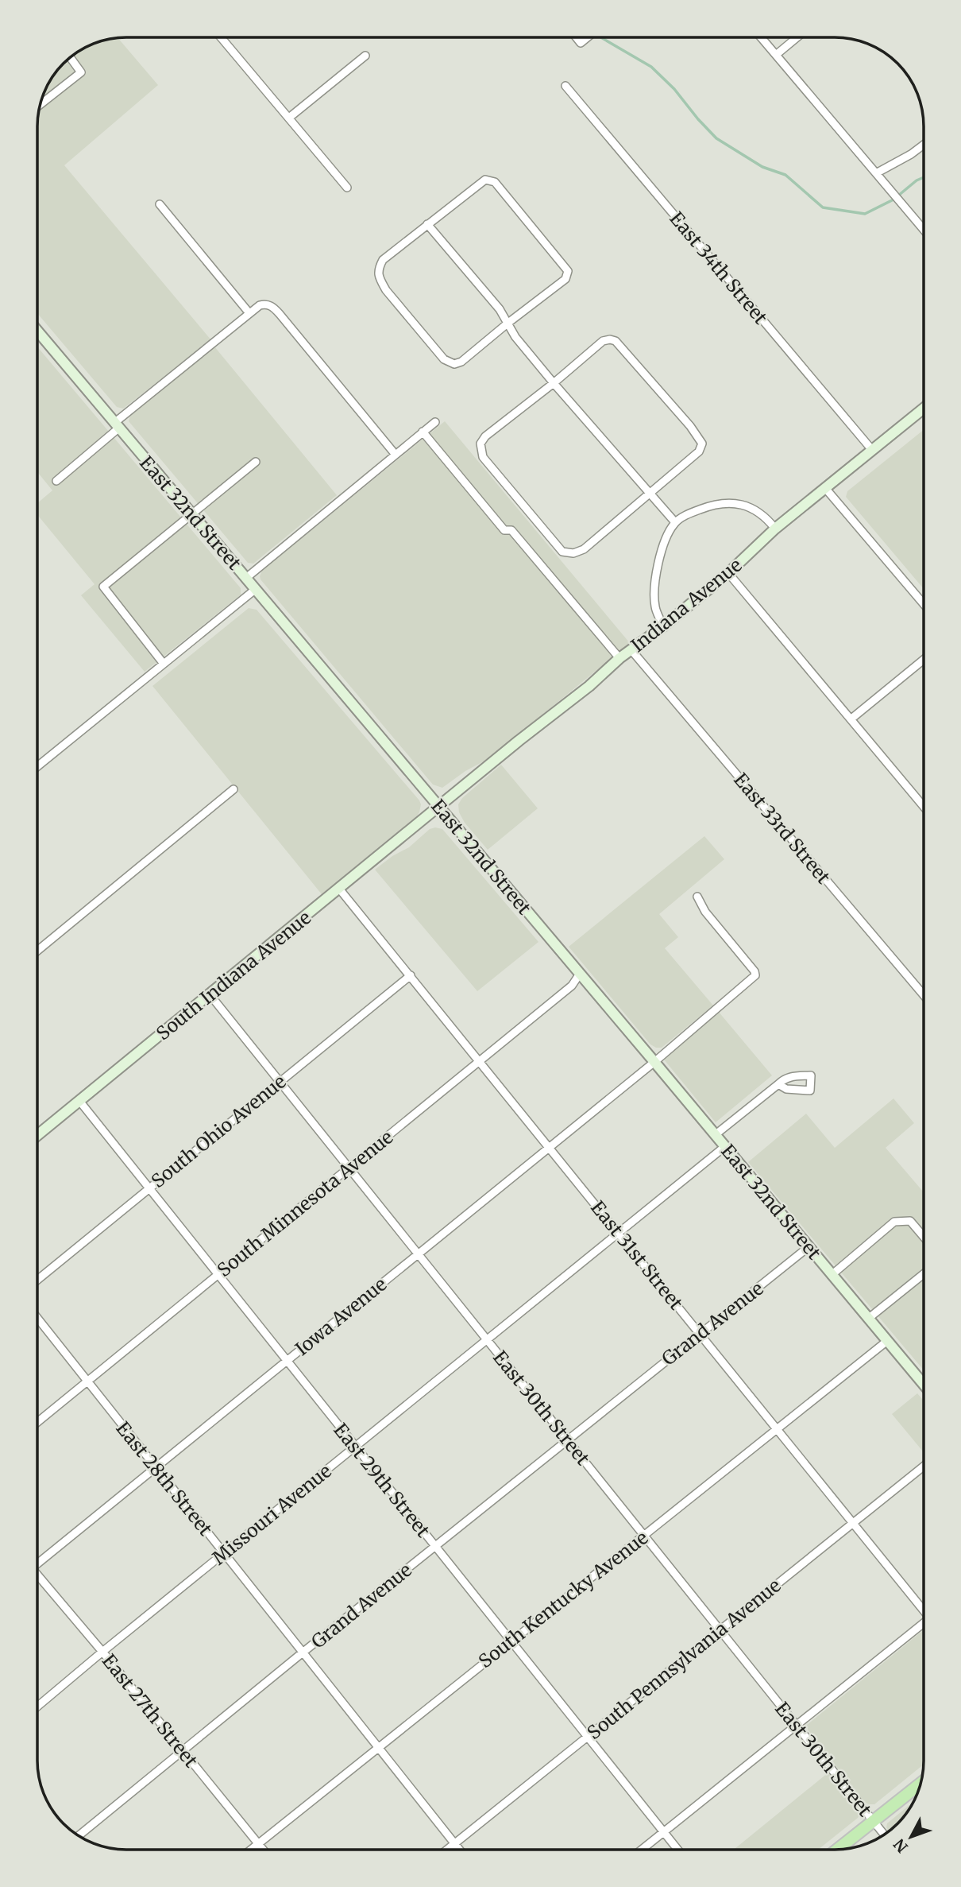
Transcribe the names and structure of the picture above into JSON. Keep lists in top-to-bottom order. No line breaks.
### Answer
{"streets":{"main road":["East 32nd Street","Indiana Avenue","South Indiana Avenue"],"street":["East 34th Street","East 33rd Street","South Ohio Avenue","South Minnesota Avenue","East 31st Street","Iowa Avenue","Grand Avenue","East 30th Street","East 28th Street","East 29th Street","Missouri Avenue","South Kentucky Avenue","South Pennsylvania Avenue","East 27th Street"]},"crossings":[["East 34th Street","Indiana Avenue"],["East 32nd Street","Indiana Avenue"],["East 32nd Street","South Indiana Avenue"],["East 32nd Street","South Minnesota Avenue"],["East 32nd Street","Iowa Avenue"],["East 32nd Street","Grand Avenue"],["East 32nd Street","Missouri Avenue"],["East 32nd Street","South Kentucky Avenue"],["Indiana Avenue","East 33rd Street"],["Indiana Avenue","South Indiana Avenue"],["South Indiana Avenue","East 31st Street"],["South Indiana Avenue","East 30th Street"],["South Indiana Avenue","East 29th Street"],["South Ohio Avenue","East 31st Street"],["South Ohio Avenue","East 30th Street"],["South Ohio Avenue","East 29th Street"],["South Minnesota Avenue","East 31st Street"],["South Minnesota Avenue","East 30th Street"],["South Minnesota Avenue","East 28th Street"],["South Minnesota Avenue","East 29th Street"],["East 31st Street","Iowa Avenue"],["East 31st Street","Grand Avenue"],["East 31st Street","Missouri Avenue"],["East 31st Street","South Kentucky Avenue"],["East 31st Street","South Pennsylvania Avenue"],["Iowa Avenue","East 30th Street"],["Iowa Avenue","East 28th Street"],["Iowa Avenue","East 29th Street"],["Grand Avenue","East 30th Street"],["Grand Avenue","East 28th Street"],["Grand Avenue","East 29th Street"],["Grand Avenue","East 27th Street"],["East 30th Street","Missouri Avenue"],["East 30th Street","South Kentucky Avenue"],["East 30th Street","South Pennsylvania Avenue"],["East 28th Street","Missouri Avenue"],["East 28th Street","South Kentucky Avenue"],["East 28th Street","South Pennsylvania Avenue"],["East 29th Street","Missouri Avenue"],["East 29th Street","South Kentucky Avenue"],["East 29th Street","South Pennsylvania Avenue"],["Missouri Avenue","East 27th Street"],["South Kentucky Avenue","East 27th Street"]],"north":"bottom left"}
